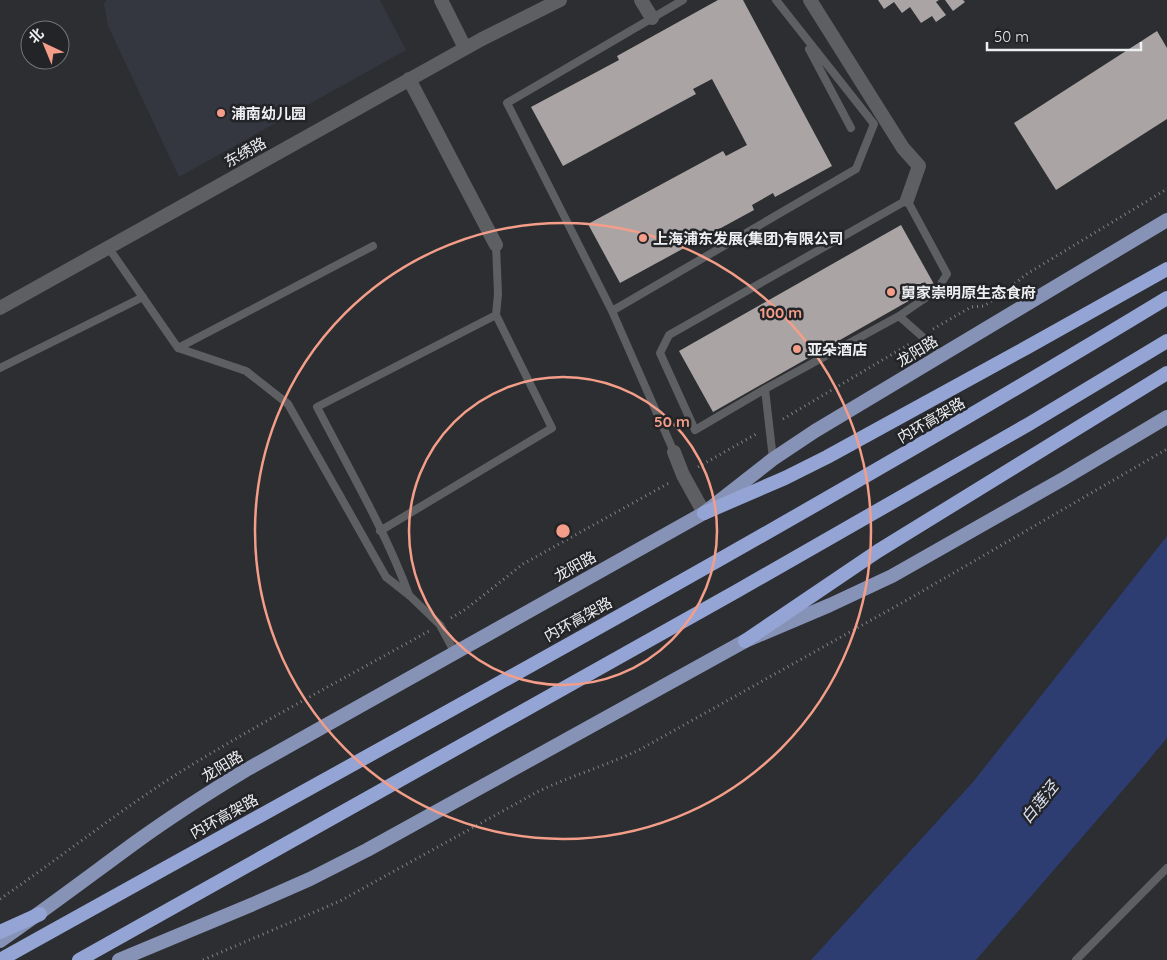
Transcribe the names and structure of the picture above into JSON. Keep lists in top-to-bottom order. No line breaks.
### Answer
{"streets":{"highway":["内环高架路"],"main road":["龙阳路"],"street":["东绣路"]},"water":["白莲泾"],"places":["浦南幼儿园","上海浦东发展(集团)有限公司","舅家崇明原生态食府","亚朵酒店"],"scale_bar":"50 m","north":"top left","rings":["100 m","50 m"]}
